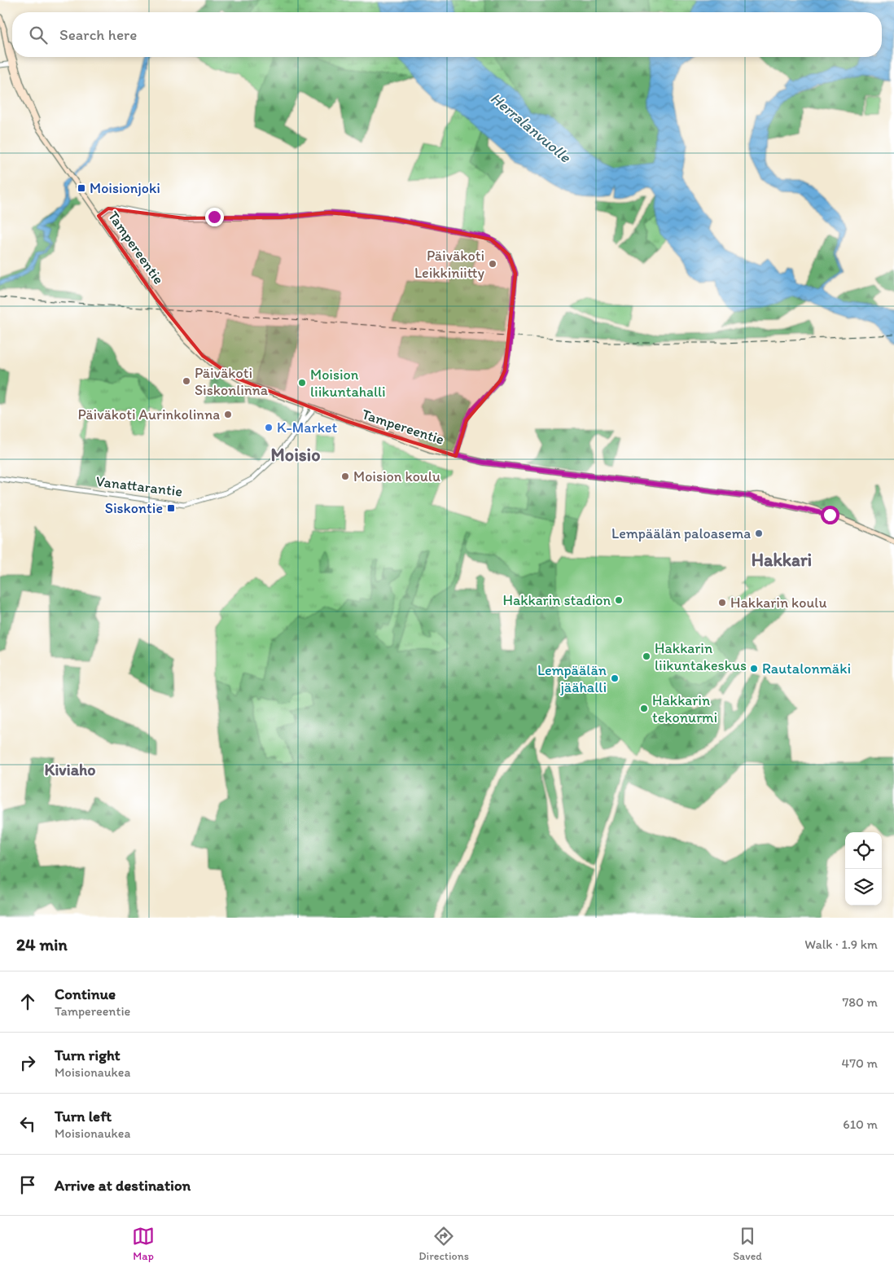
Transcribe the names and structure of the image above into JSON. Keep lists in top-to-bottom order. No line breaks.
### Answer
{"streets":{"main road":["Tampereentie"],"street":["Vanattarantie"]},"crossings":[["Tampereentie","Vanattarantie"]],"districts":["Moisio","Hakkari","Kiviaho"],"water":["Herralanvuolle"],"places":{"transit":["Moisionjoki","Siskontie"],"other":["Päiväkoti Leikkiniitty","Päiväkoti Siskonlinna","Moision liikuntahalli","Päiväkoti Aurinkolinna","K-Market","Moision koulu","Lempäälän paloasema","Hakkarin stadion","Hakkarin koulu","Hakkarin liikuntakeskus","Rautalonmäki","Lempäälän jäähalli","Hakkarin tekonurmi"]},"page":{"search":"Search here","heading":["24 min","Walk · 1.9 km"],"list":[["Continue","Tampereentie","780 m"],["Turn right","Moisionaukea","470 m"],["Turn left","Moisionaukea","610 m"],"Arrive at destination"],"nav":["Map","Directions","Saved"]}}
